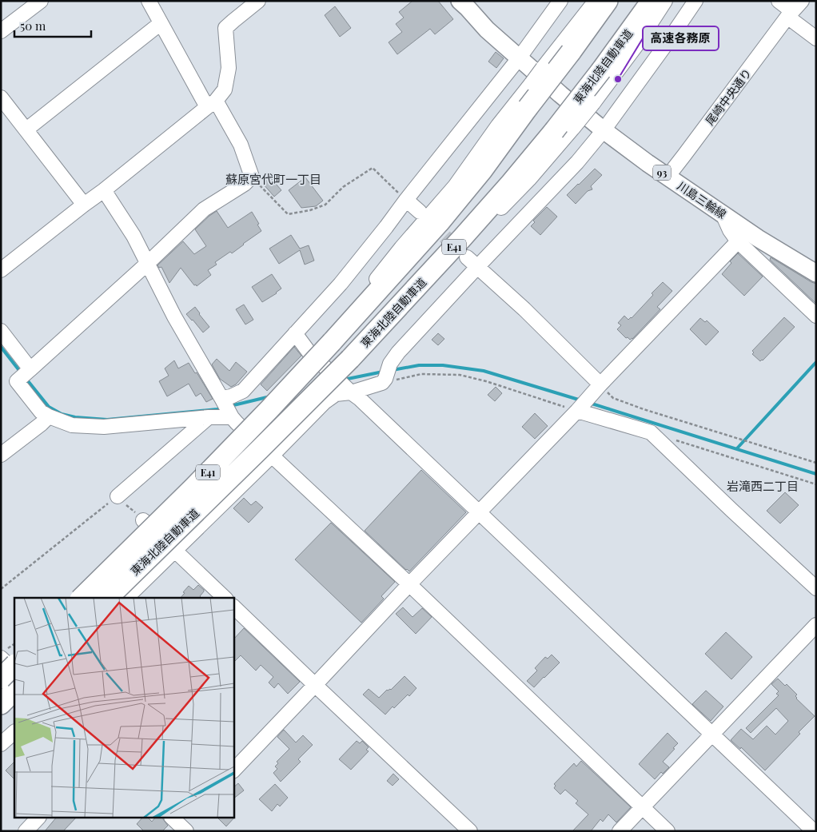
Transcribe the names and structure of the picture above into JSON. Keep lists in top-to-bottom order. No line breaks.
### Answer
{"streets":{"highway":["東海北陸自動車道","E41"],"main road":["93","川島三輪線"],"street":["尾崎中央通り"]},"crossings":[["尾崎中央通り","川島三輪線"],["93","川島三輪線"]],"districts":["蘇原宮代町一丁目","岩滝西二丁目"],"places":["高速各務原"],"scale_bar":"50 m"}
